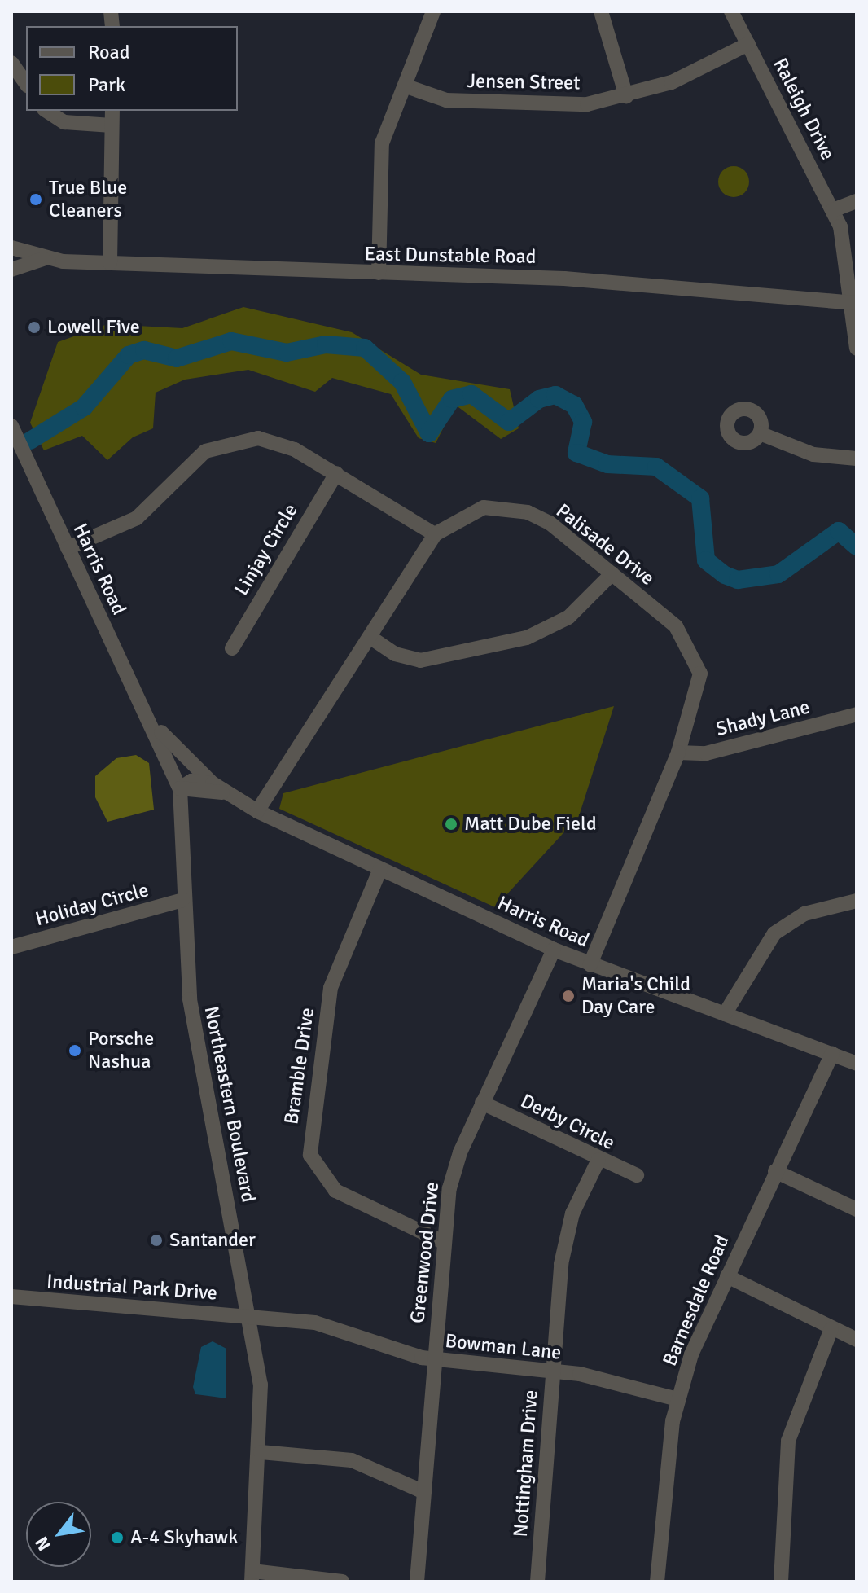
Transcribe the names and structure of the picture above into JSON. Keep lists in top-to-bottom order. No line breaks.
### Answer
{"streets":{"street":["Jensen Street","Raleigh Drive","East Dunstable Road","Palisade Drive","Linjay Circle","Harris Road","Shady Lane","Holiday Circle","Bramble Drive","Northeastern Boulevard","Derby Circle","Greenwood Drive","Industrial Park Drive","Barnesdale Road","Bowman Lane","Nottingham Drive"]},"crossings":[["Jensen Street","Raleigh Drive"],["Raleigh Drive","East Dunstable Road"],["Palisade Drive","Harris Road"],["Palisade Drive","Shady Lane"],["Harris Road","Bramble Drive"],["Harris Road","Northeastern Boulevard"],["Harris Road","Greenwood Drive"],["Harris Road","Barnesdale Road"],["Holiday Circle","Northeastern Boulevard"],["Bramble Drive","Greenwood Drive"],["Northeastern Boulevard","Industrial Park Drive"],["Northeastern Boulevard","Bowman Lane"],["Derby Circle","Greenwood Drive"],["Derby Circle","Nottingham Drive"],["Greenwood Drive","Bowman Lane"],["Industrial Park Drive","Bowman Lane"],["Barnesdale Road","Bowman Lane"],["Bowman Lane","Nottingham Drive"]],"places":["True Blue Cleaners","Lowell Five","Matt Dube Field","Maria's Child Day Care","Porsche Nashua","Santander","A-4 Skyhawk"],"legend":["Road","Park"],"north":"bottom left"}
